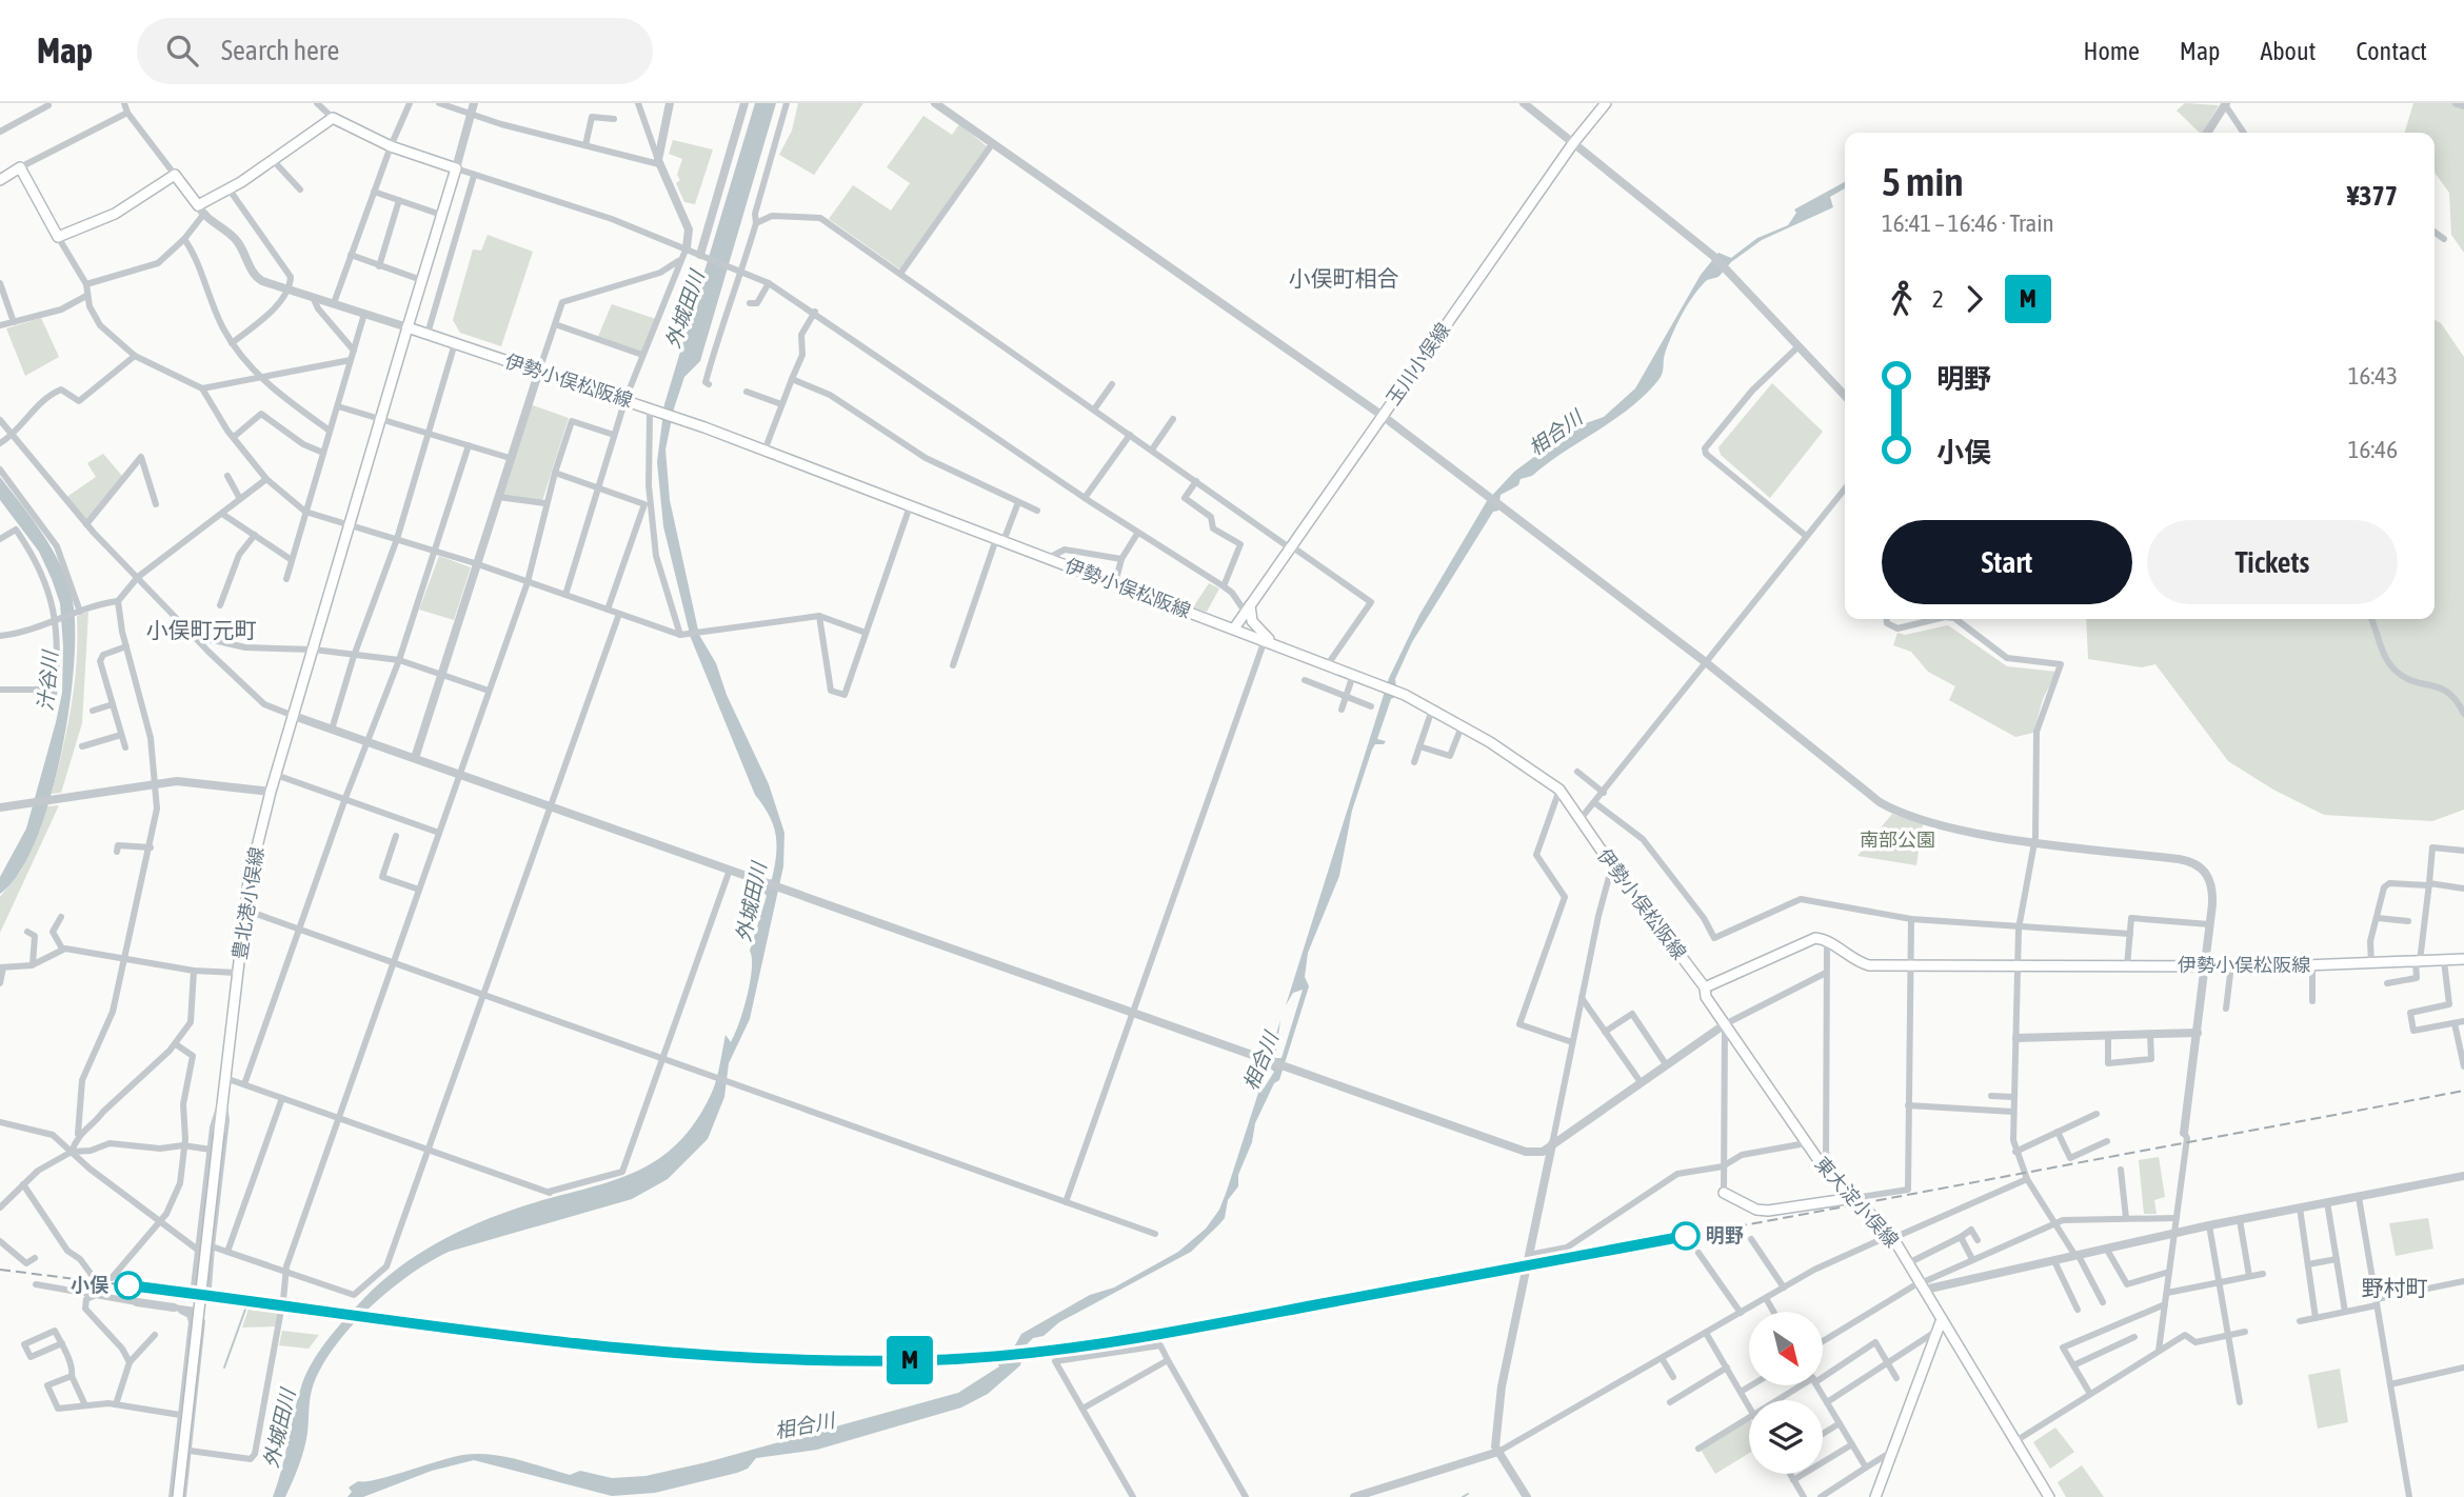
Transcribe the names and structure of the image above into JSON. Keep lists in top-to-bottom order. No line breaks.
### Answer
{"streets":{"main road":["玉川小俣線","伊勢小俣松阪線","豊北港小俣線","東大淀小俣線"]},"crossings":[["玉川小俣線","伊勢小俣松阪線"],["伊勢小俣松阪線","豊北港小俣線"],["伊勢小俣松阪線","東大淀小俣線"]],"districts":["小俣町相合","小俣町元町","野村町"],"water":["外城田川","相合川","汁谷川"],"parks":["南部公園"],"places":["明野","小俣"],"north":"bottom right","page":{"header":"Map","search":"Search here","nav":["Home","Map","About","Contact"],"on_map":"M","heading":["5 min","16:41 – 16:46 · Train","¥377"],"legs":["2","M"],"list":[{"name":"明野","value":"16:43"},{"name":"小俣","value":"16:46"}],"buttons":["Start","Tickets"]}}
